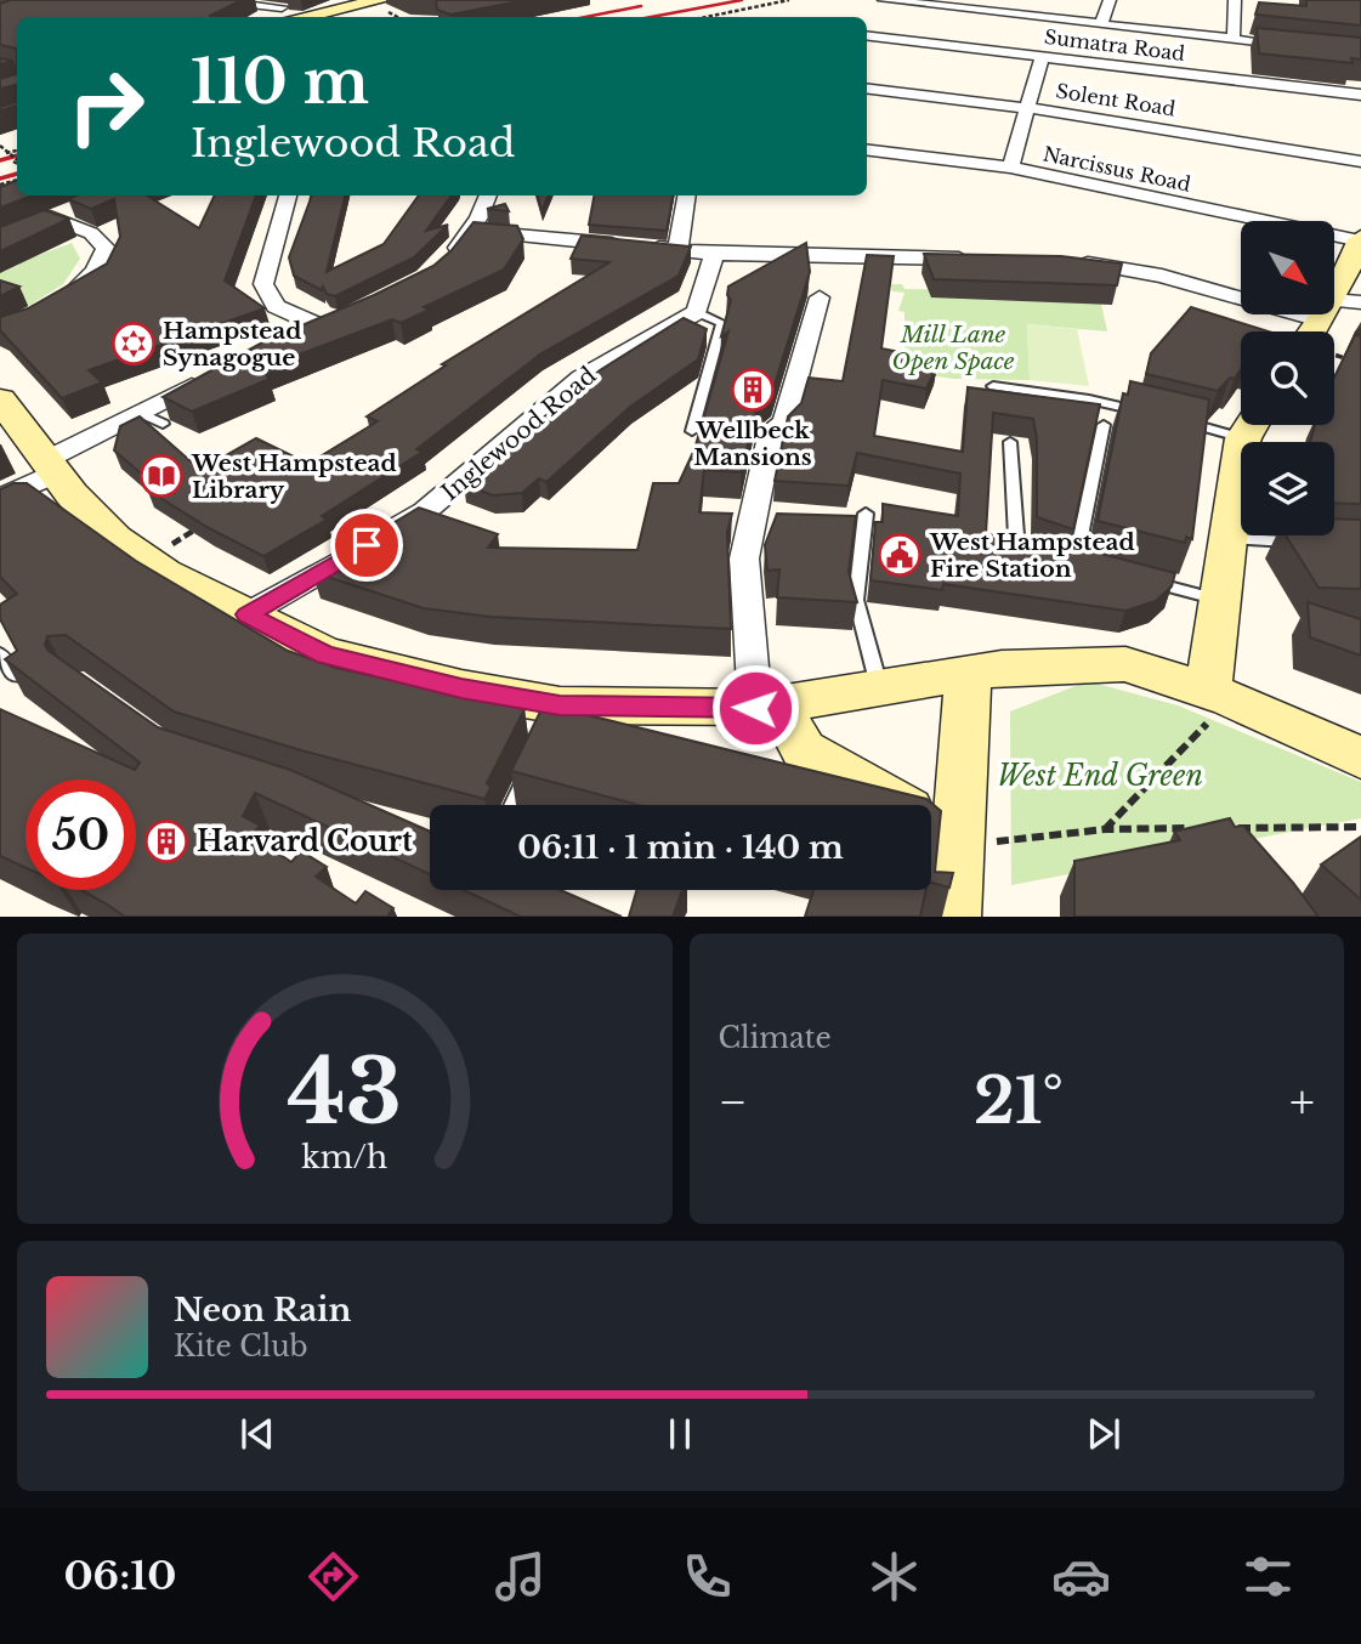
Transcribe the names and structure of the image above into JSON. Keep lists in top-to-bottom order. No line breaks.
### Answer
{"streets":{"street":["Sumatra Road","Solent Road","Narcissus Road","Inglewood Road"]},"parks":["Mill Lane Open Space","West End Green"],"places":{"synagogue":["Hampstead Synagogue"],"building":["Wellbeck Mansions","Harvard Court"],"library":["West Hampstead Library"],"public building":["West Hampstead Fire Station"]},"north":"bottom right","page":{"turn":["110 m","Inglewood Road"],"limit":"50","trip":"06:11 · 1 min · 140 m","tile":"Climate","heat":["−","21°","+"],"song":["Neon Rain","Kite Club"],"tabs":"06:10","gauge":["43","km/h"]}}
